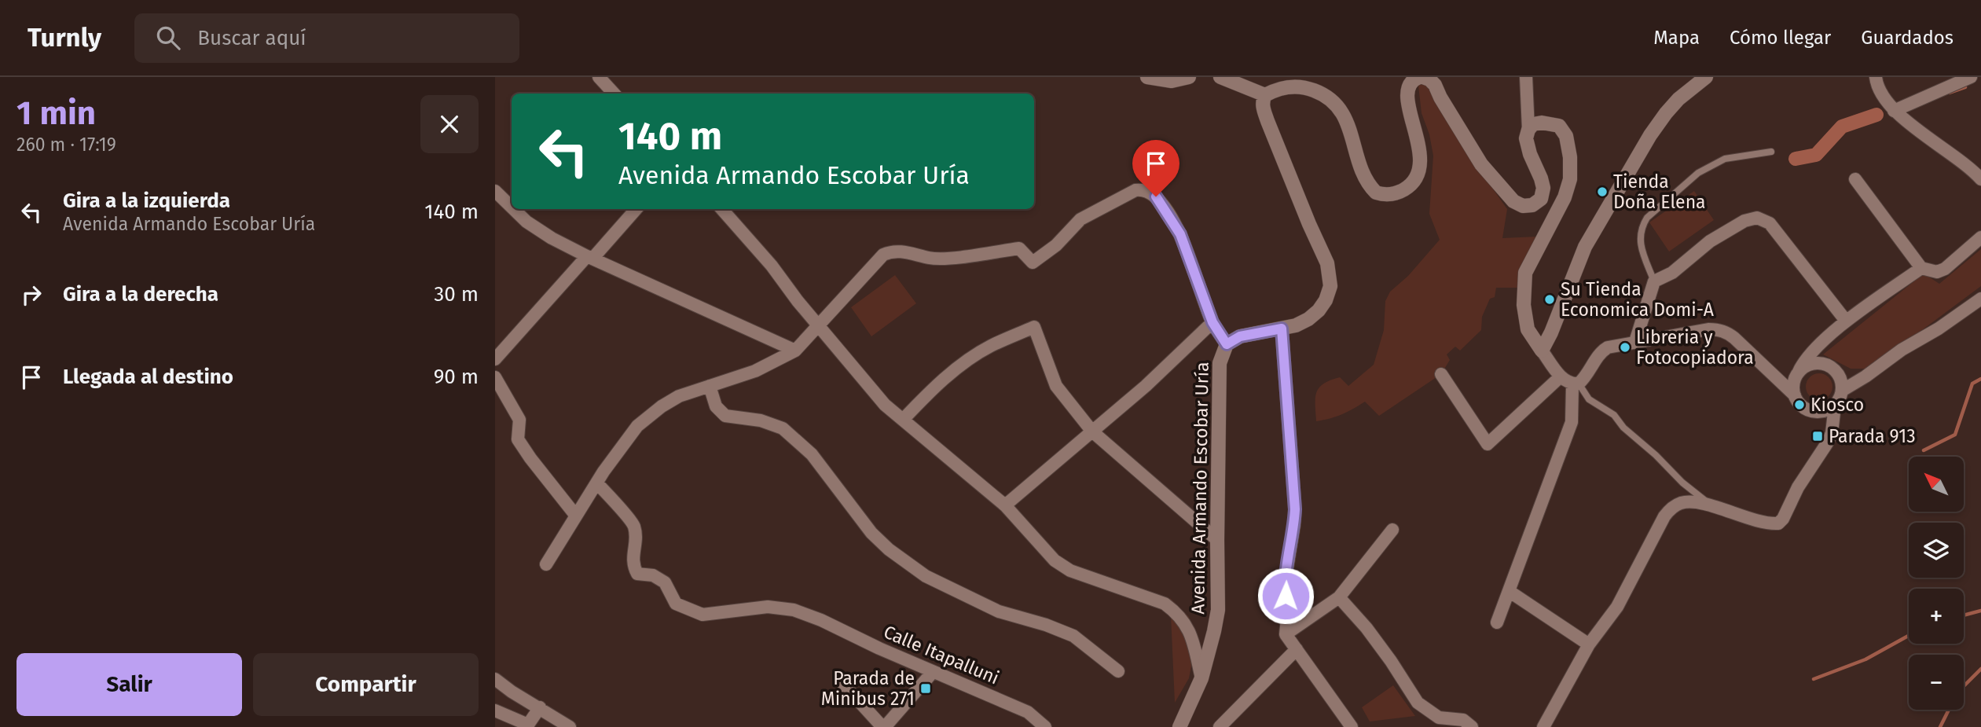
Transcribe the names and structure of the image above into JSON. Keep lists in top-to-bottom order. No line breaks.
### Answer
{"streets":{"street":["Avenida Armando Escobar Uría","Calle Itapalluni"]},"places":{"other":["Tienda Doña Elena","Su Tienda Economica Domi-A","Libreria y Fotocopiadora","Kiosco"],"transit":["Parada 913","Parada de Minibus 271"]},"north":"top left","page":{"header":"Turnly","search":"Buscar aquí","nav":["Mapa","Cómo llegar","Guardados"],"heading":["1 min","260 m · 17:19"],"turn":["140 m","Avenida Armando Escobar Uría"],"list":[{"name":"Gira a la izquierda","note":"Avenida Armando Escobar Uría","value":"140 m"},{"name":"Gira a la derecha","value":"30 m"},{"name":"Llegada al destino","value":"90 m"}],"map_buttons":["+","−"],"buttons":["Salir","Compartir"]}}
